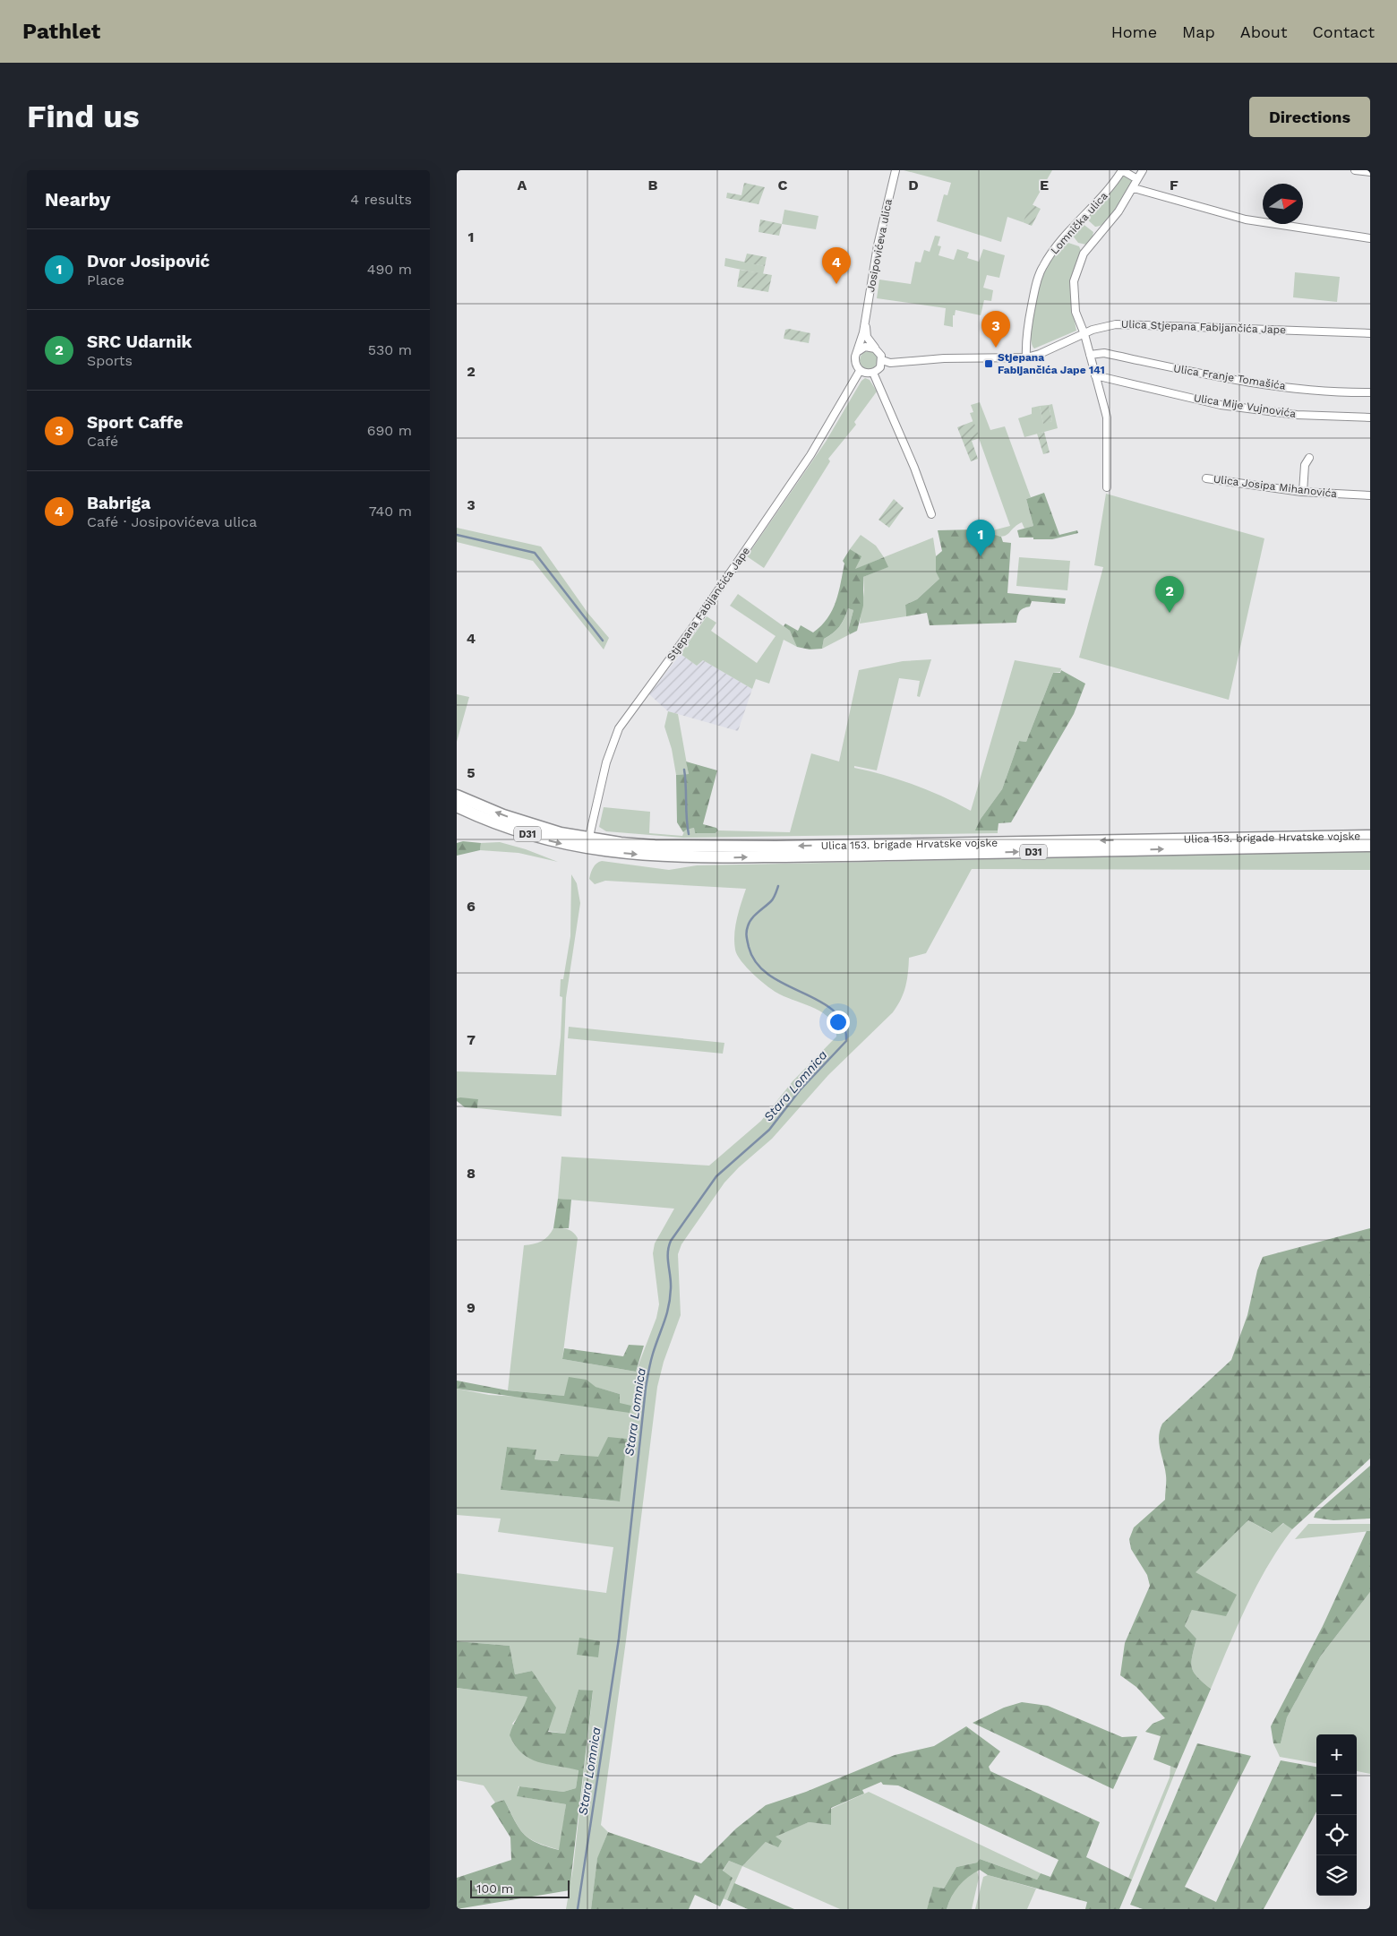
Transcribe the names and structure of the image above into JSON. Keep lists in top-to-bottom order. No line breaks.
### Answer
{"streets":{"main road":["D31","Ulica 153. brigade Hrvatske vojske"],"street":["Lomnička ulica","Josipovićeva ulica","Ulica Stjepana Fabijančića Jape","Ulica Franje Tomašića","Ulica Mije Vujnovića","Ulica Josipa Mihanovića","Stjepana Fabijančića Jape"]},"crossings":[["Lomnička ulica","Ulica Stjepana Fabijančića Jape"],["Lomnička ulica","Ulica Franje Tomašića"],["Lomnička ulica","Ulica Mije Vujnovića"],["Josipovićeva ulica","Ulica Stjepana Fabijančića Jape"],["Josipovićeva ulica","Stjepana Fabijančića Jape"],["Ulica Stjepana Fabijančića Jape","Stjepana Fabijančića Jape"],["Stjepana Fabijančića Jape","Ulica 153. brigade Hrvatske vojske"]],"water":["Stara Lomnica"],"places":{"transit":["Stjepana Fabijančića Jape 141"]},"scale_bar":"100 m","north":"right","page":{"header":"Pathlet","nav":["Home","Map","About","Contact"],"buttons":"Directions","title":"Find us","heading":["Nearby","4 results"],"list":[{"mark":"1","name":"Dvor Josipović","note":"Place","value":"490 m"},{"mark":"2","name":"SRC Udarnik","note":"Sports","value":"530 m"},{"mark":"3","name":"Sport Caffe","note":"Café","value":"690 m"},{"mark":"4","name":"Babriga","note":"Café · Josipovićeva ulica","value":"740 m"}],"pins":["4","3","1","2"],"map_buttons":["+","−"],"scale":"100 m"},"grid":{"columns":["A","B","C","D","E","F"],"rows":["1","2","3","4","5","6","7","8","9"]}}
